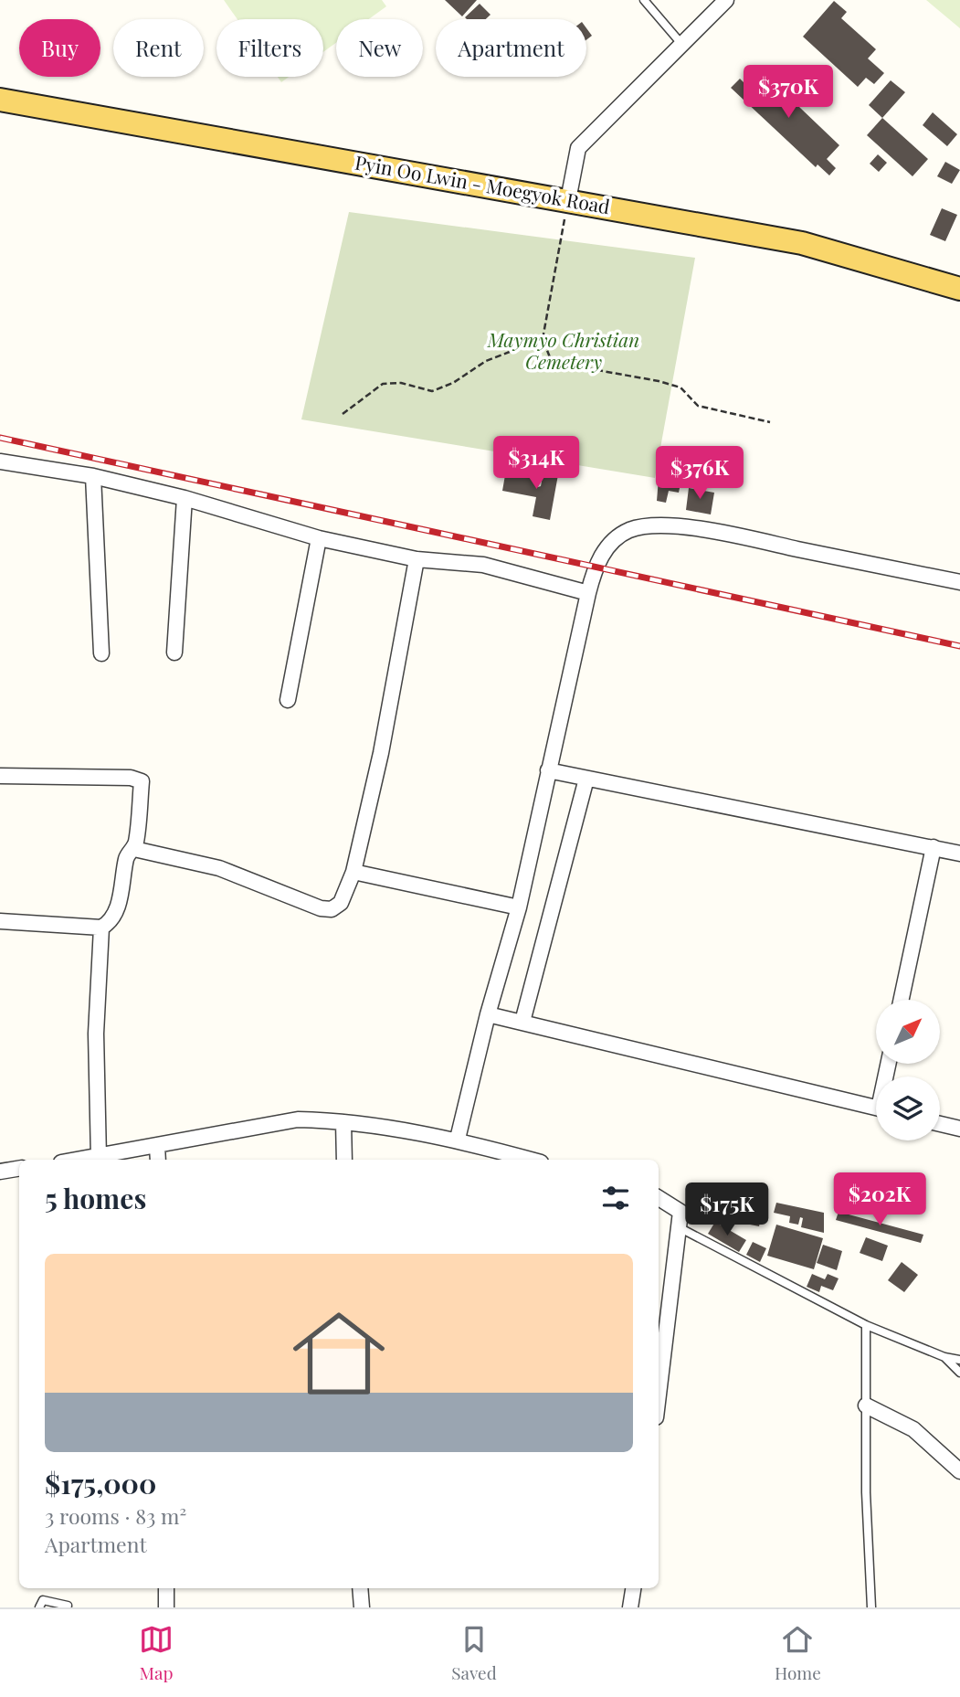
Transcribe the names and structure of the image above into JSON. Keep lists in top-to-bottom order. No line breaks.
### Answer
{"streets":{"main road":["Pyin Oo Lwin - Moegyok Road"]},"parks":["Maymyo Christian Cemetery"],"north":"top right","page":{"chip":["Buy","Rent","Filters","New","Apartment"],"price":["$370K","$314K","$376K","$202K","$175K"],"heading":"5 homes","list":[{"name":"$175,000","note":"3 rooms · 83 m² · Apartment"}],"tabs":["Map","Saved","Home"]}}
